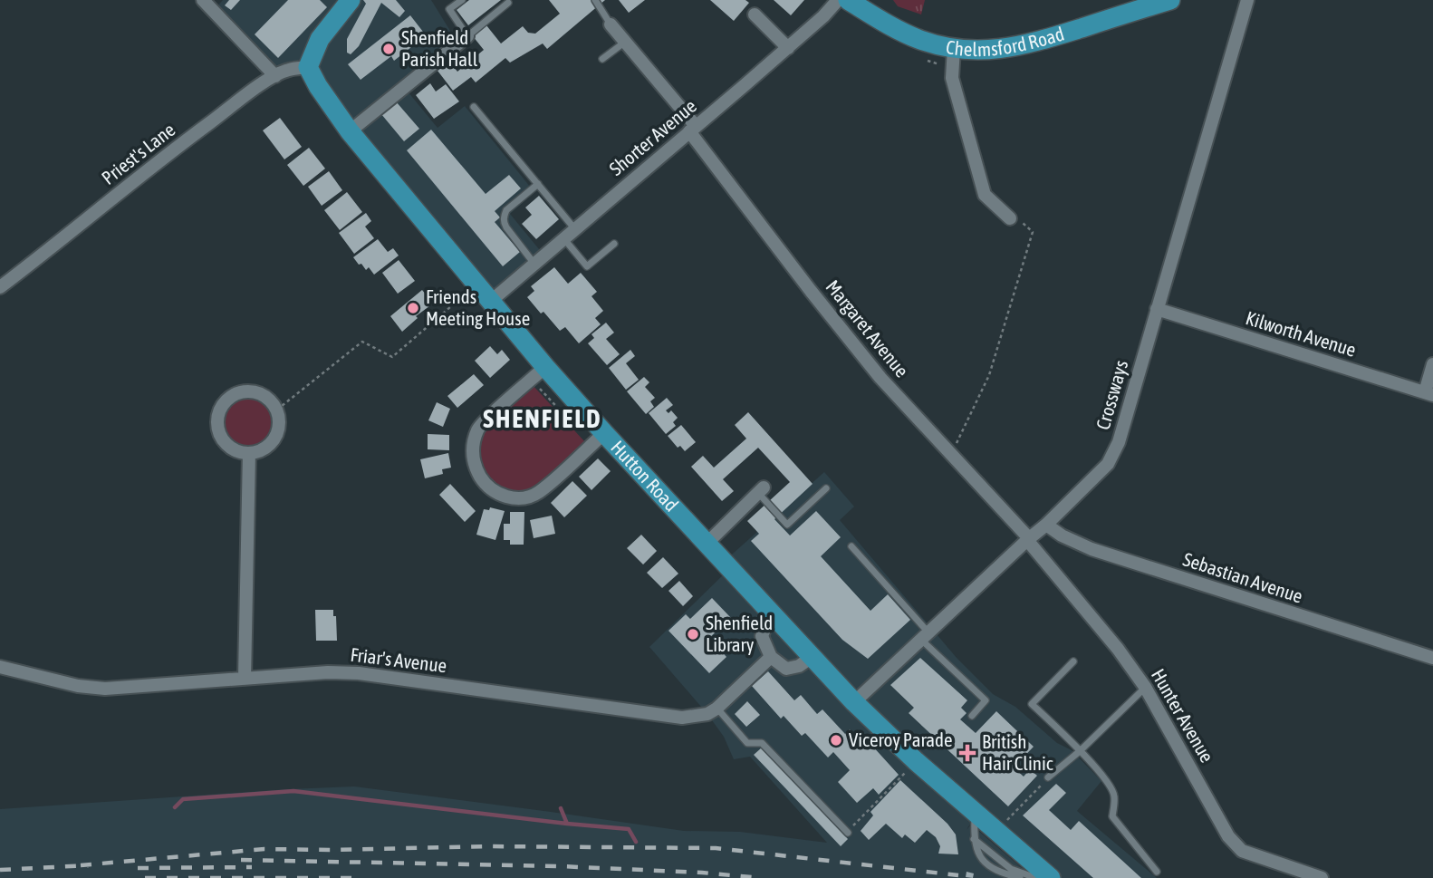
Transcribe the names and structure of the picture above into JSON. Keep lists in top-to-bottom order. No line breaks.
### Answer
{"streets":{"main road":["Chelmsford Road","Hutton Road"],"street":["Shorter Avenue","Priest's Lane","Margaret Avenue","Kilworth Avenue","Crossways","Sebastian Avenue","Friar's Avenue","Hunter Avenue"]},"crossings":[["Shorter Avenue","Margaret Avenue"],["Shorter Avenue","Hutton Road"],["Priest's Lane","Hutton Road"],["Margaret Avenue","Crossways"],["Margaret Avenue","Hunter Avenue"],["Kilworth Avenue","Crossways"],["Crossways","Hutton Road"],["Crossways","Sebastian Avenue"],["Crossways","Hunter Avenue"]],"districts":["SHENFIELD"],"places":{"other":["Shenfield Parish Hall","Friends Meeting House","Shenfield Library","Viceroy Parade"],"health":["British Hair Clinic"]}}
